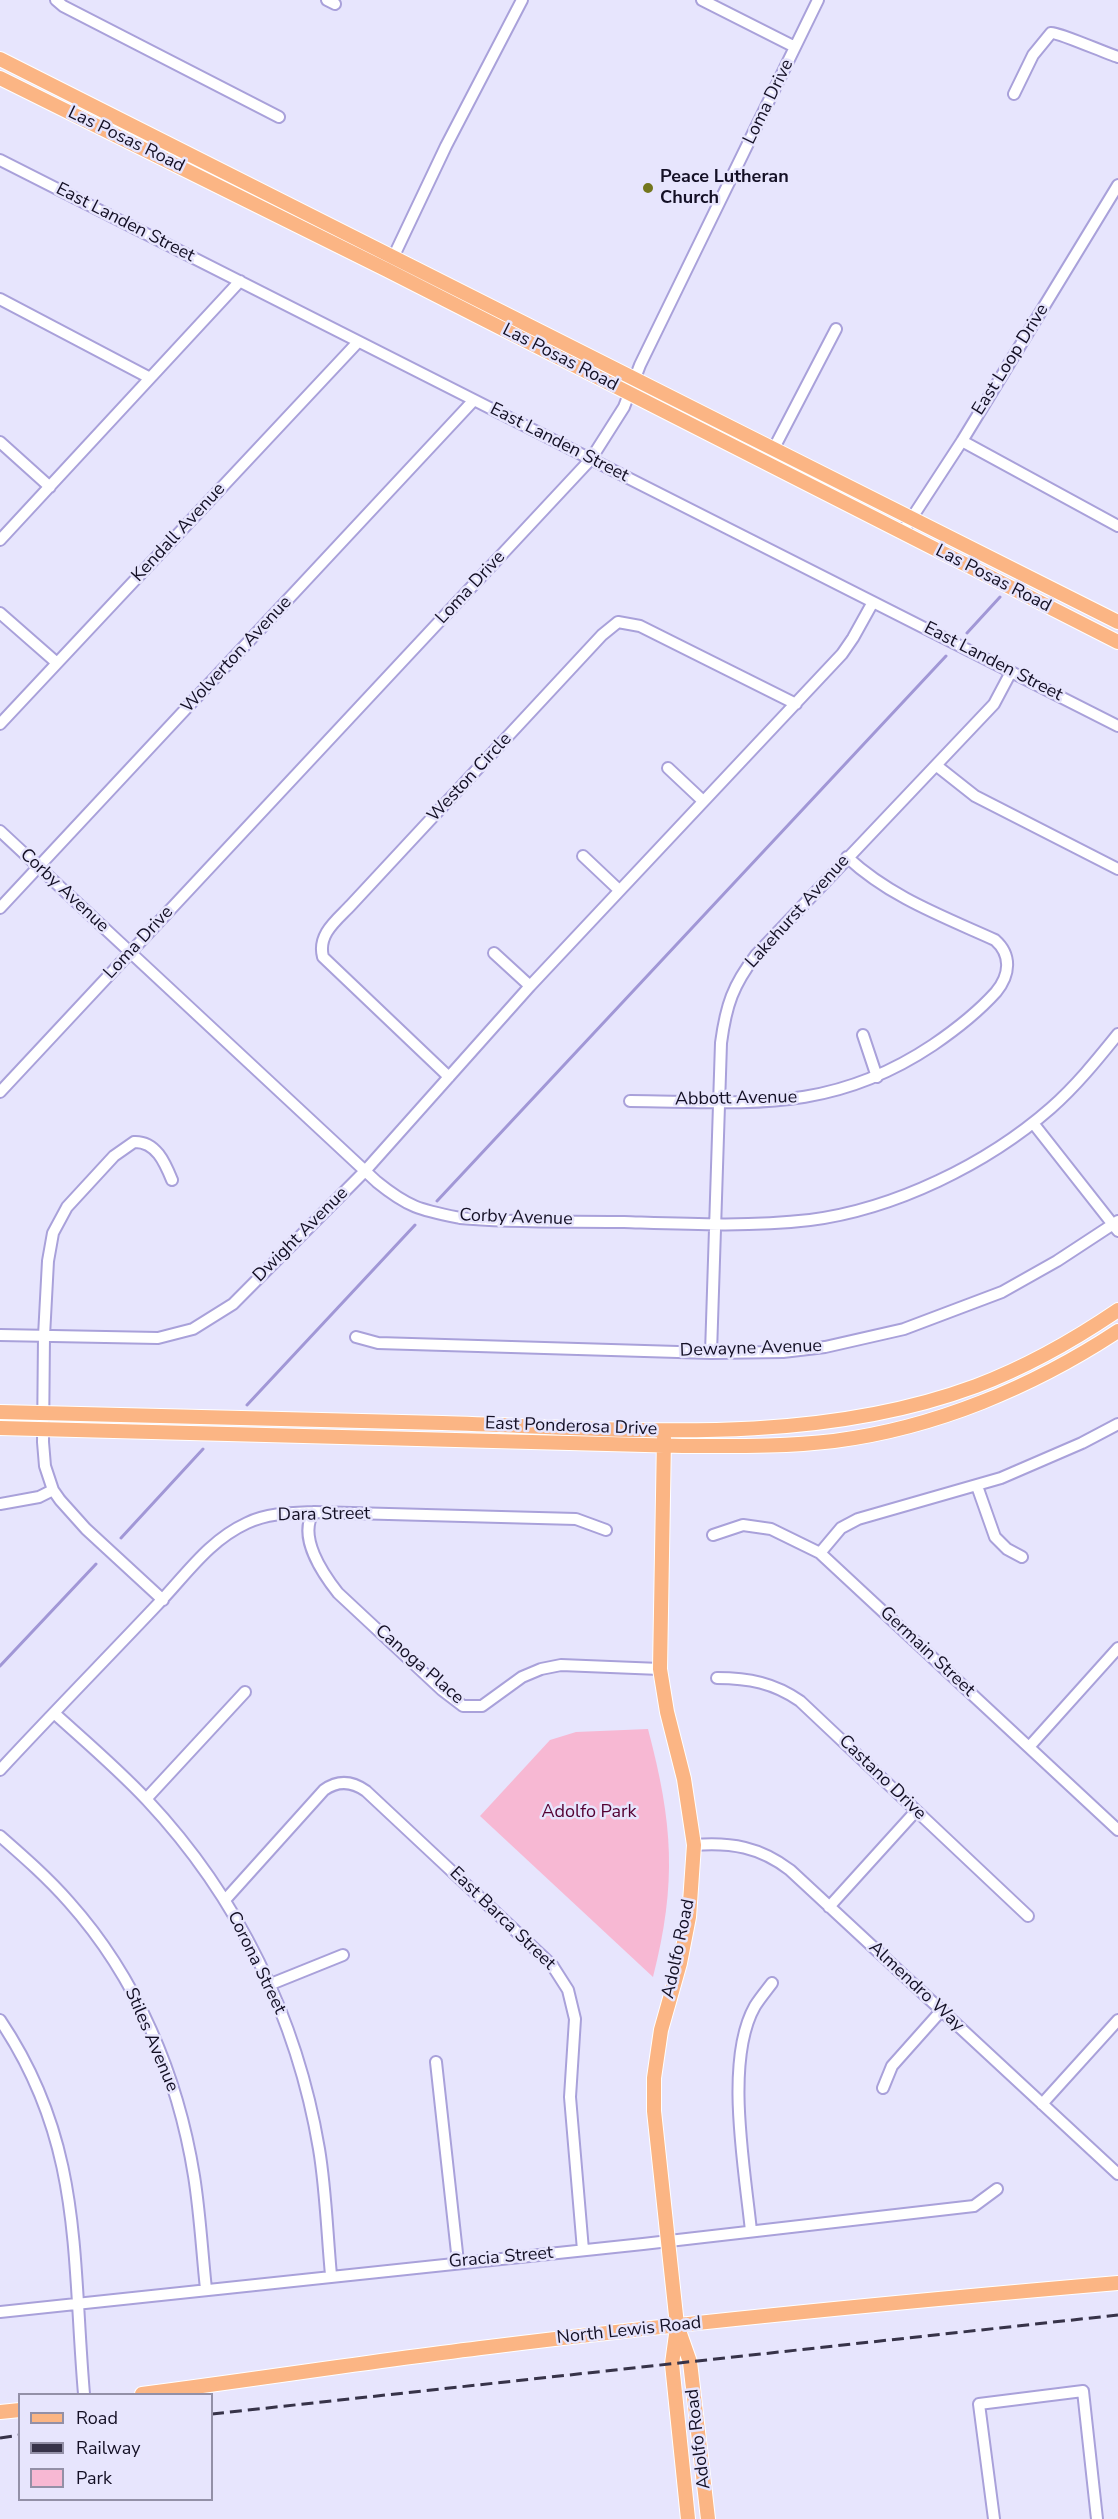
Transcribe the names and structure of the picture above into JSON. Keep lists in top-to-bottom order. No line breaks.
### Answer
{"streets":{"main road":["Las Posas Road","East Ponderosa Drive","Adolfo Road","North Lewis Road"],"street":["Loma Drive","East Landen Street","East Loop Drive","Kendall Avenue","Wolverton Avenue","Weston Circle","Corby Avenue","Lakehurst Avenue","Abbott Avenue","Dwight Avenue","Dewayne Avenue","Dara Street","Germain Street","Canoga Place","Castano Drive","East Barca Street","Corona Street","Almendro Way","Stiles Avenue","Gracia Street"]},"crossings":[["Loma Drive","Las Posas Road"],["Loma Drive","East Landen Street"],["Loma Drive","Corby Avenue"],["Las Posas Road","East Loop Drive"],["East Landen Street","Kendall Avenue"],["East Landen Street","Wolverton Avenue"],["East Landen Street","Lakehurst Avenue"],["East Landen Street","Dwight Avenue"],["Wolverton Avenue","Corby Avenue"],["Weston Circle","Dwight Avenue"],["Corby Avenue","Lakehurst Avenue"],["Corby Avenue","Dwight Avenue"],["Lakehurst Avenue","Abbott Avenue"],["Lakehurst Avenue","Dewayne Avenue"],["East Ponderosa Drive","Adolfo Road"],["Dara Street","Canoga Place"],["Dara Street","Corona Street"],["Canoga Place","Adolfo Road"],["East Barca Street","Corona Street"],["East Barca Street","Gracia Street"],["Adolfo Road","Almendro Way"],["Adolfo Road","Gracia Street"],["Adolfo Road","North Lewis Road"],["Corona Street","Gracia Street"],["Stiles Avenue","Gracia Street"]],"parks":["Adolfo Park"],"places":["Peace Lutheran Church"],"legend":["Road","Railway","Park"]}
